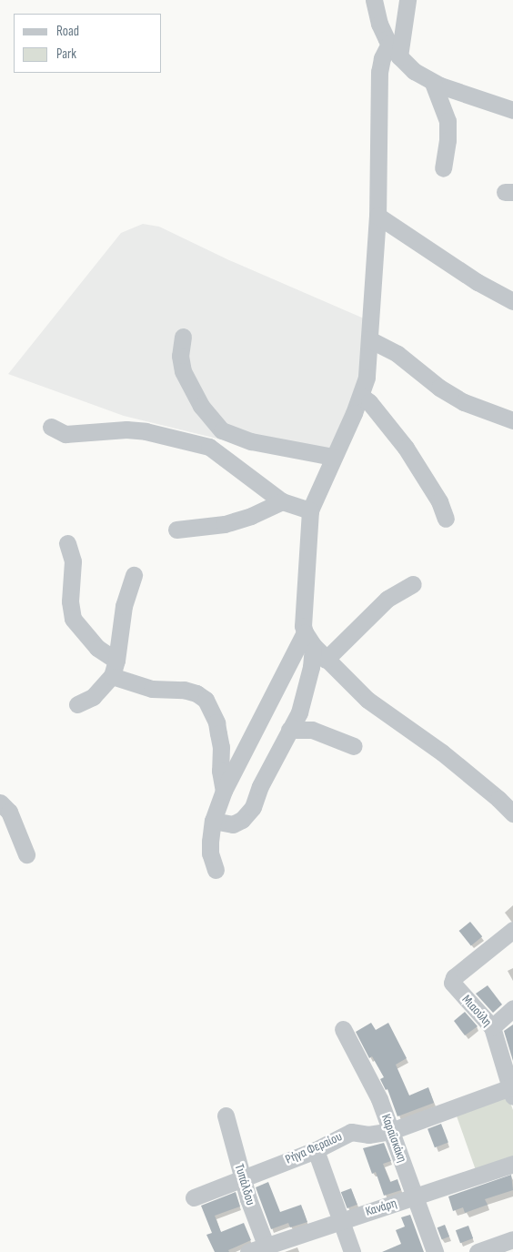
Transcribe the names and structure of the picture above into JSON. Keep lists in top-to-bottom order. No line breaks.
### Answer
{"streets":{"street":["Μιαούλη","Καραϊσκάκη","Ρήγα Φεραίου","Τυπάλδου","Κανάρη"]},"crossings":[["Μιαούλη","Ρήγα Φεραίου"],["Καραϊσκάκη","Ρήγα Φεραίου"],["Καραϊσκάκη","Κανάρη"],["Ρήγα Φεραίου","Τυπάλδου"],["Τυπάλδου","Κανάρη"]],"legend":["Road","Park"]}
